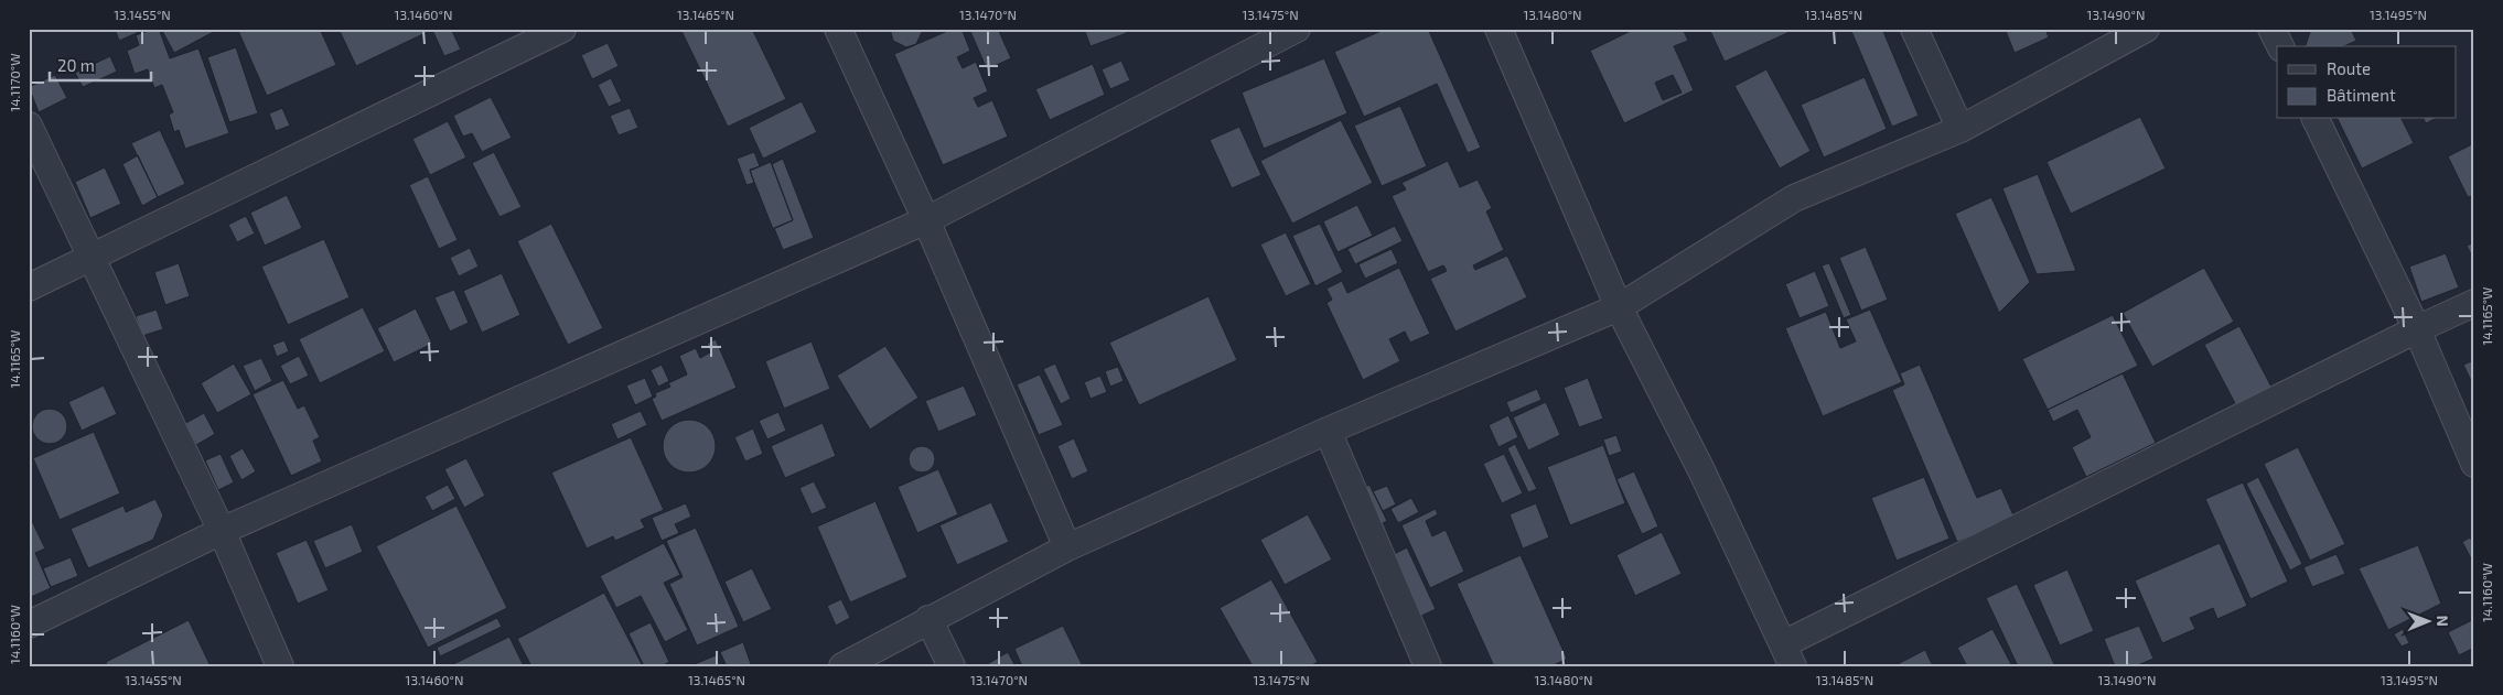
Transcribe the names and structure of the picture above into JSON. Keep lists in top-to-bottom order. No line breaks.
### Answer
{"legend":["Route","Bâtiment"],"scale_bar":"20 m","north":"right","coordinates":["13.1455°N","13.1460°N","13.1465°N","13.1470°N","13.1475°N","13.1480°N","13.1485°N","13.1490°N","13.1495°N","14.1170°W","14.1165°W","14.1160°W"]}
